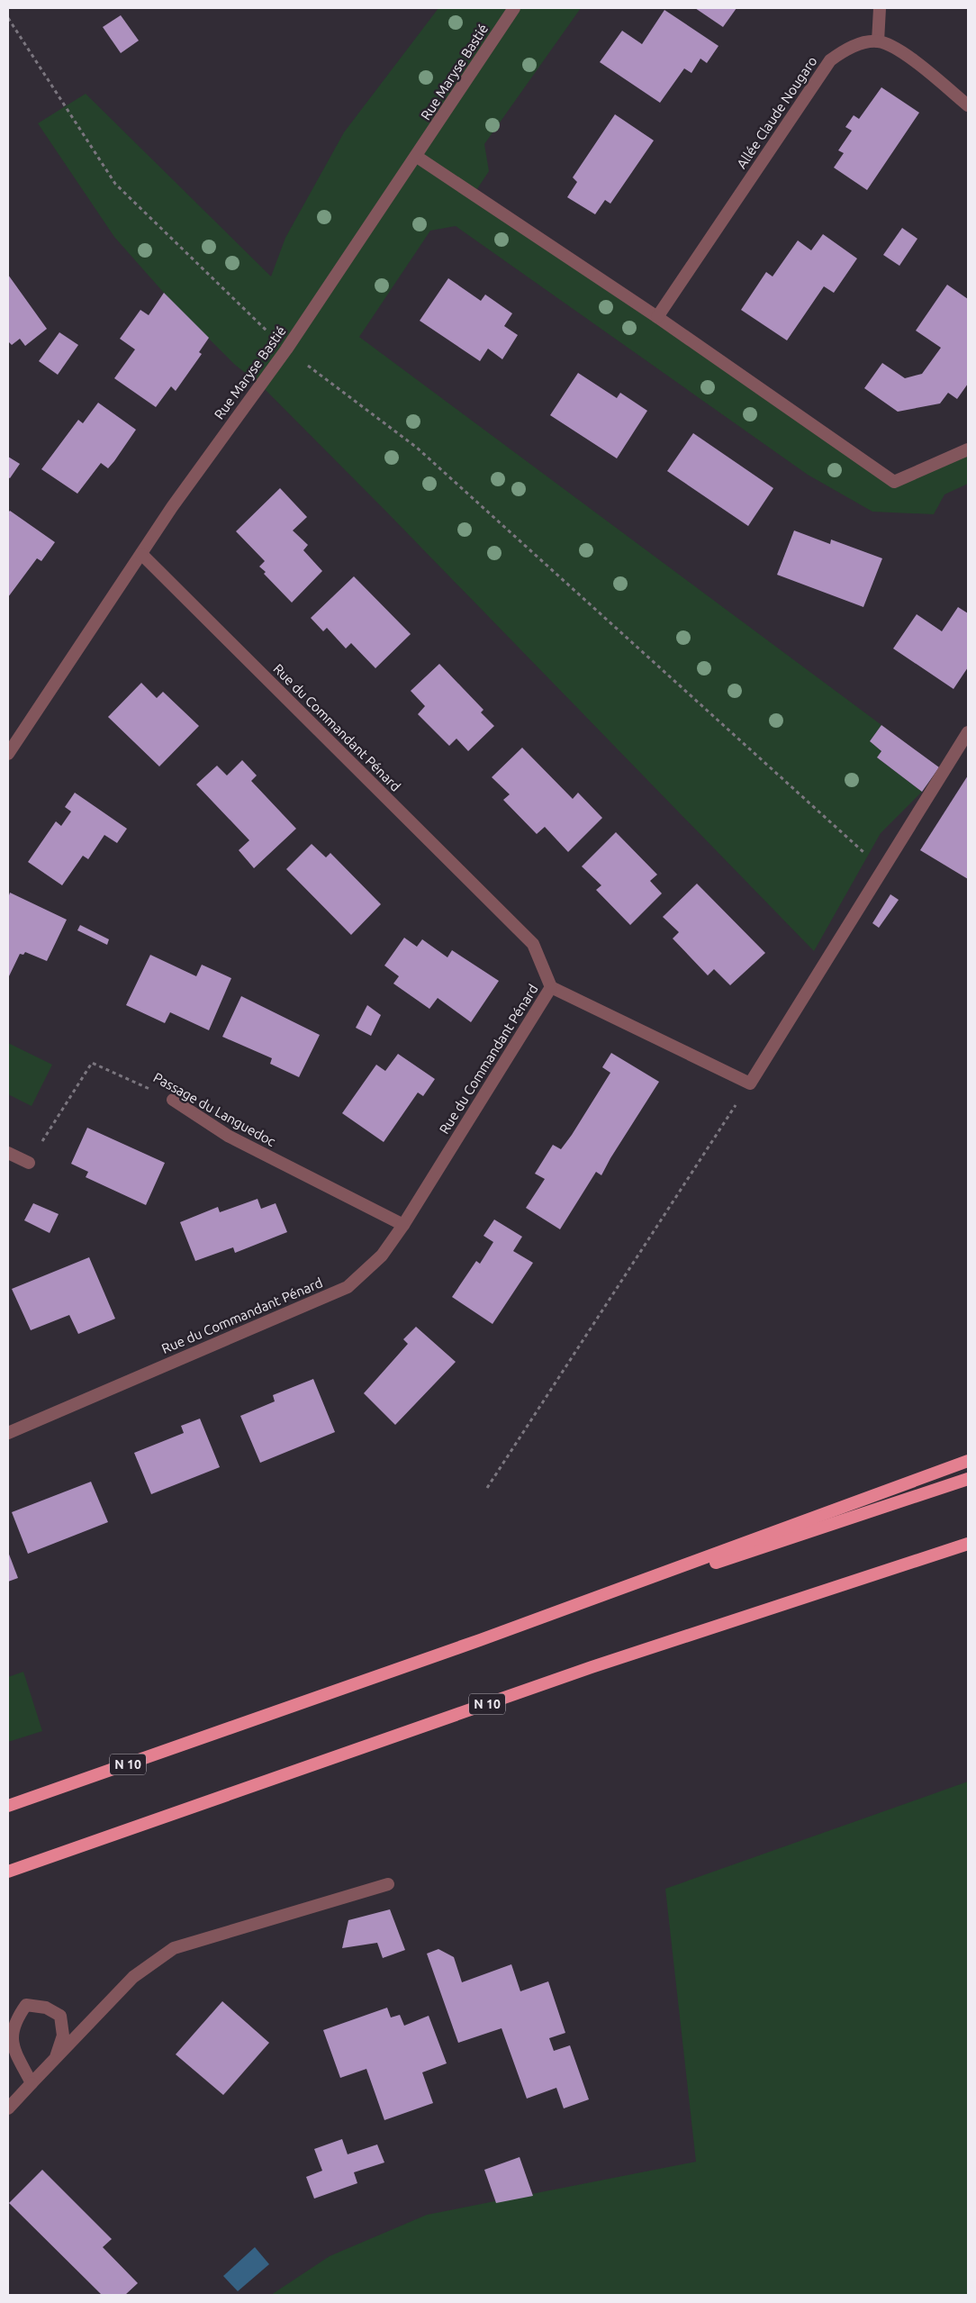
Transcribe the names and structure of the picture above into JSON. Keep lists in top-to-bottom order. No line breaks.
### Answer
{"streets":{"highway":["N 10"],"street":["Rue Maryse Bastié","Allée Claude Nougaro","Rue du Commandant Pénard","Passage du Languedoc"]},"crossings":[["Rue Maryse Bastié","Rue du Commandant Pénard"],["Rue du Commandant Pénard","Passage du Languedoc"]]}
